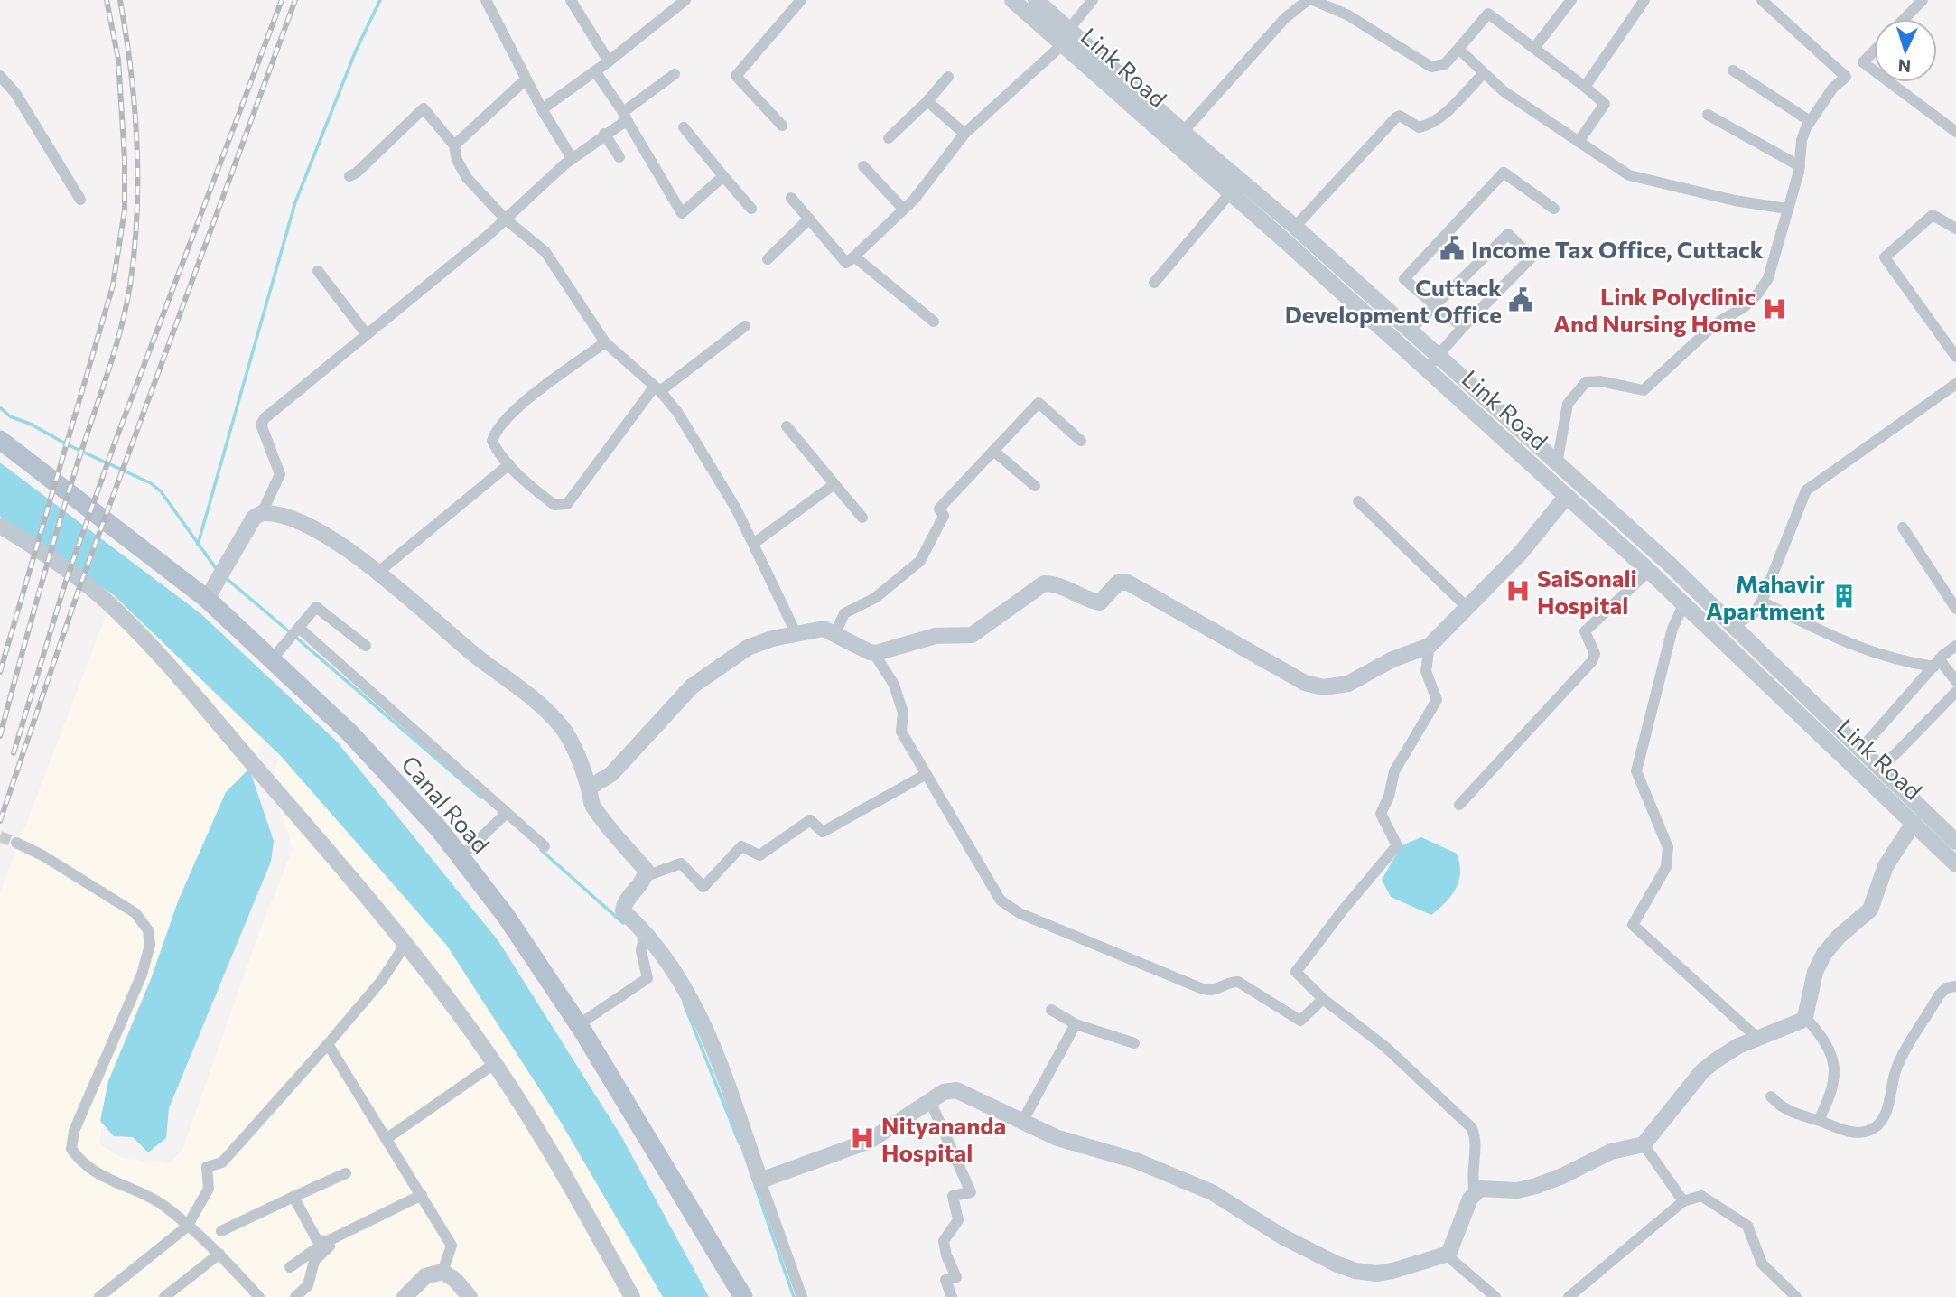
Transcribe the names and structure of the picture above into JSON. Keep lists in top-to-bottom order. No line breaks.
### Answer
{"streets":{"main road":["Link Road","Canal Road"]},"places":{"public building":["Income Tax Office, Cuttack","Cuttack Development Office"],"hospital":["Link Polyclinic And Nursing Home","SaiSonali Hospital","Nityananda Hospital"],"building":["Mahavir Apartment"]},"north":"bottom"}
